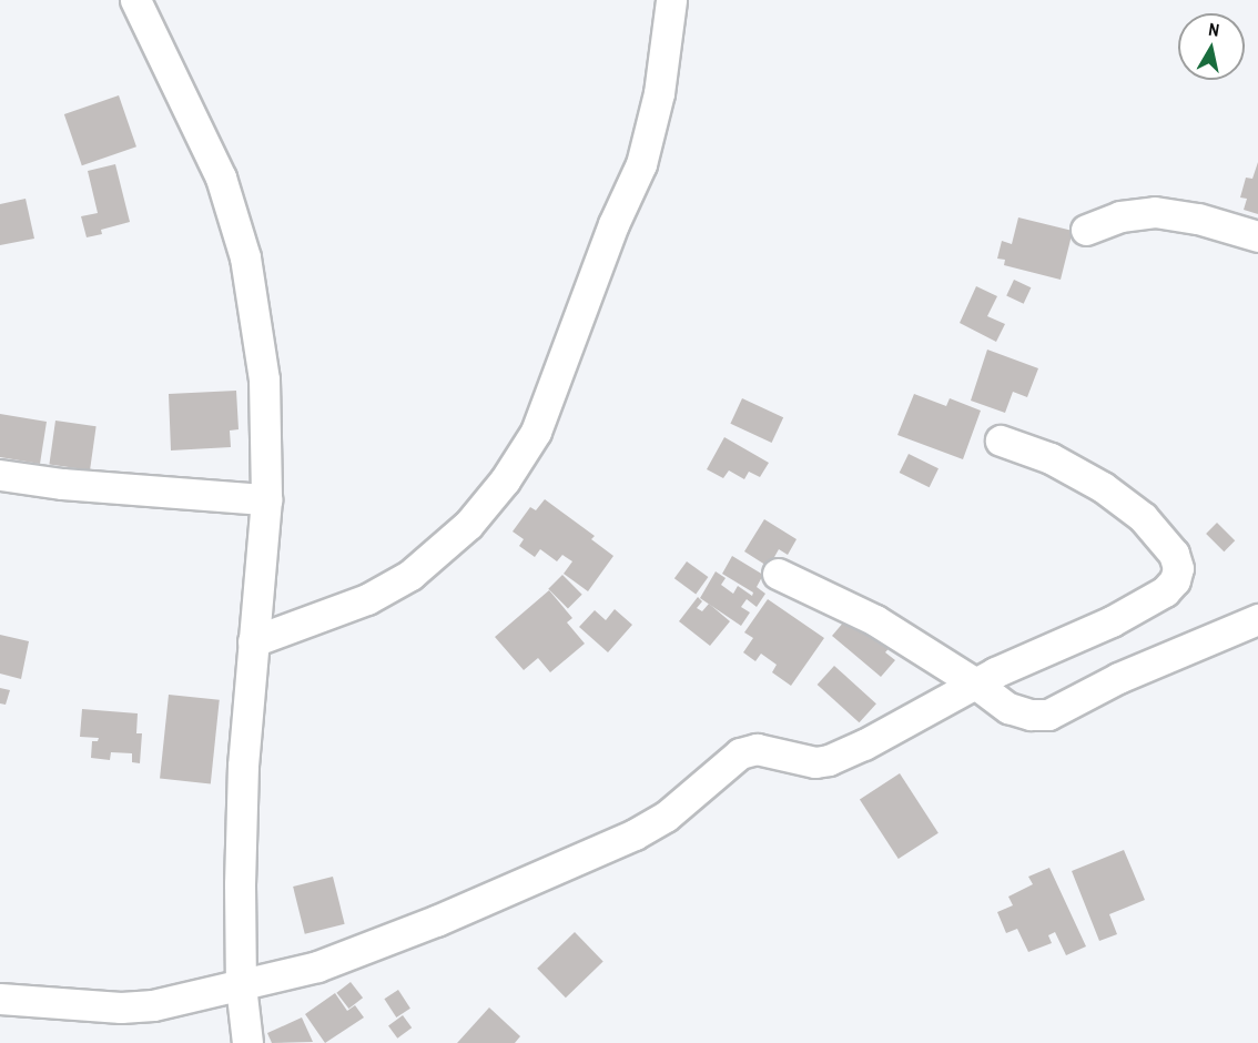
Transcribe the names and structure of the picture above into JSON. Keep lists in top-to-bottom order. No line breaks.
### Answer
{"north":"top"}
